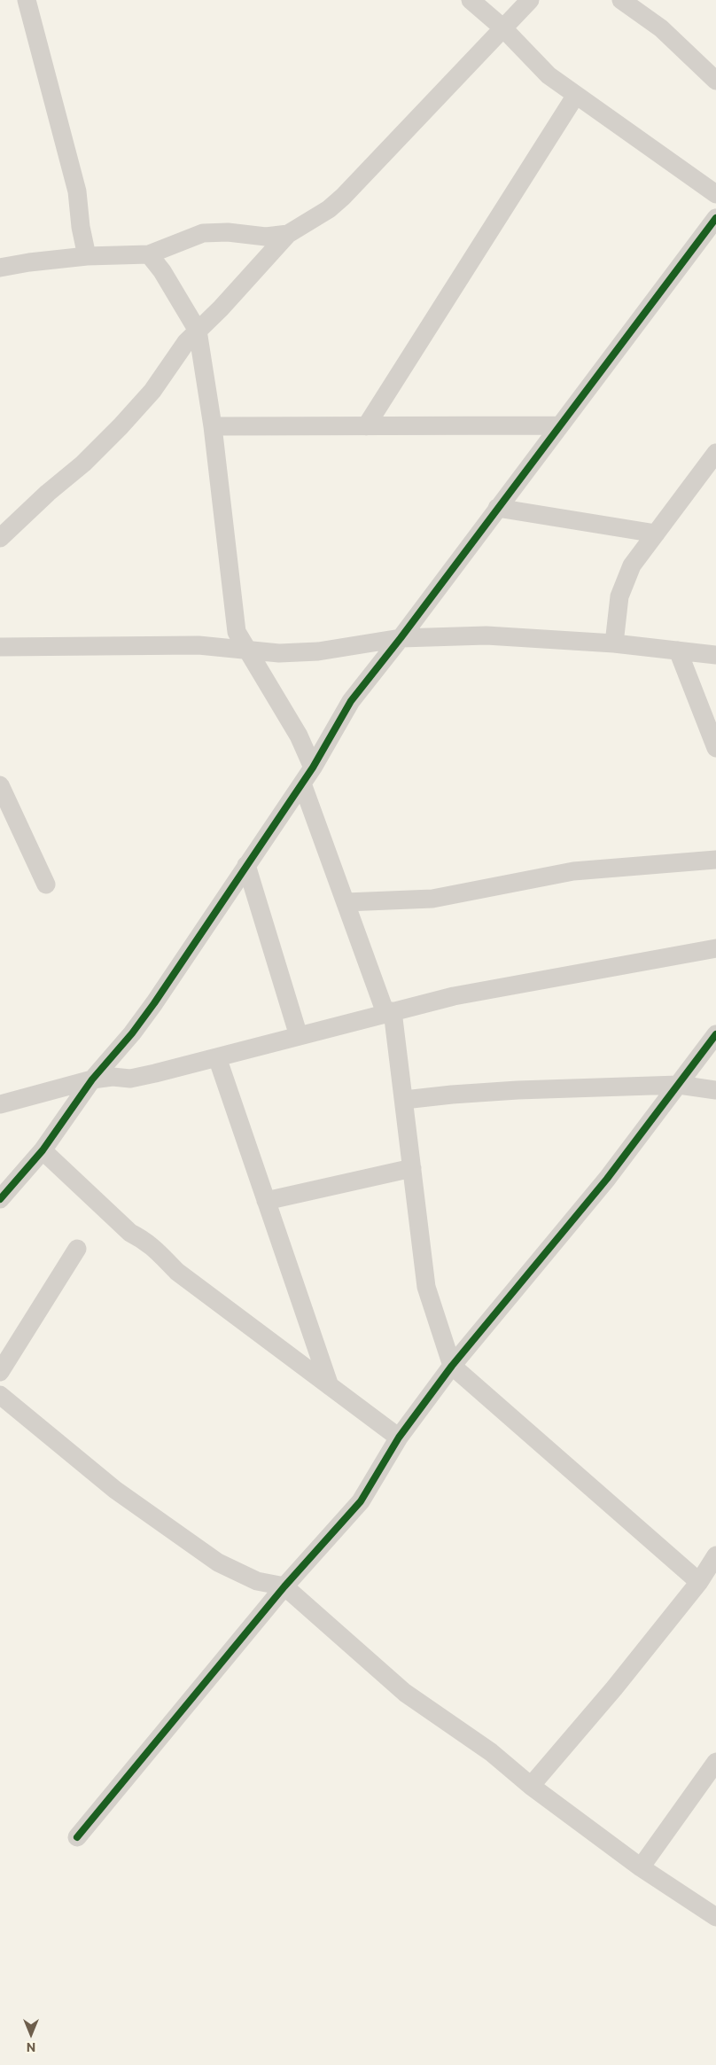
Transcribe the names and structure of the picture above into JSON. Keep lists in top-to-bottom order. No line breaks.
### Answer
{"north":"bottom"}
